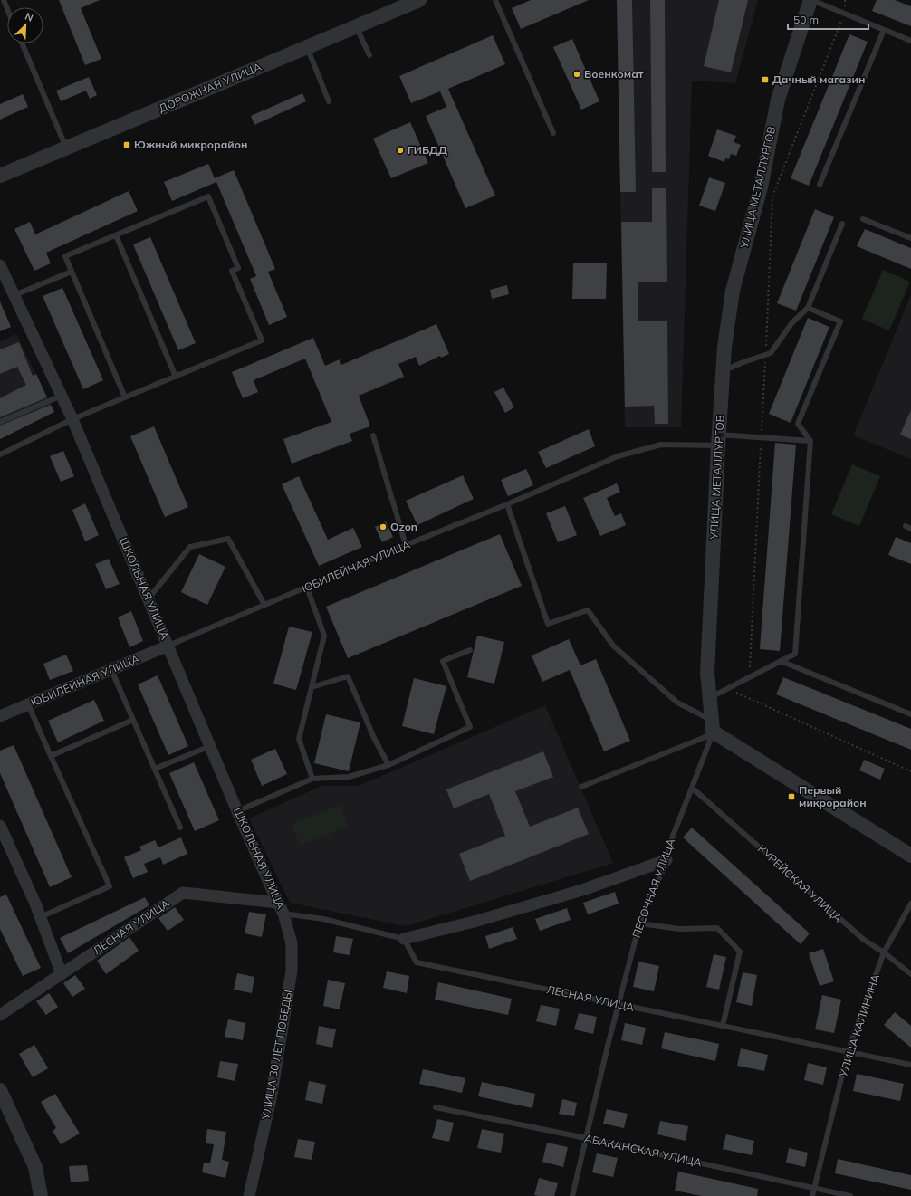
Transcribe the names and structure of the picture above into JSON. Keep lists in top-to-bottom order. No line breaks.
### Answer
{"streets":{"street":["ДОРОЖНАЯ УЛИЦА","УЛИЦА МЕТАЛЛУРГОВ","ЮБИЛЕЙНАЯ УЛИЦА","ШКОЛЬНАЯ УЛИЦА","ЛЕСНАЯ УЛИЦА","УЛИЦА 30 ЛЕТ ПОБЕДЫ"],"lane":["КУРЕЙСКАЯ УЛИЦА","ПЕСОЧНАЯ УЛИЦА","УЛИЦА КАЛИНИНА","АБАКАНСКАЯ УЛИЦА"]},"crossings":[["УЛИЦА МЕТАЛЛУРГОВ","ЮБИЛЕЙНАЯ УЛИЦА"],["УЛИЦА МЕТАЛЛУРГОВ","ПЕСОЧНАЯ УЛИЦА"],["ЮБИЛЕЙНАЯ УЛИЦА","ШКОЛЬНАЯ УЛИЦА"],["ШКОЛЬНАЯ УЛИЦА","ЛЕСНАЯ УЛИЦА"],["ШКОЛЬНАЯ УЛИЦА","УЛИЦА 30 ЛЕТ ПОБЕДЫ"],["КУРЕЙСКАЯ УЛИЦА","ПЕСОЧНАЯ УЛИЦА"],["КУРЕЙСКАЯ УЛИЦА","УЛИЦА КАЛИНИНА"],["ПЕСОЧНАЯ УЛИЦА","ЛЕСНАЯ УЛИЦА"],["ПЕСОЧНАЯ УЛИЦА","АБАКАНСКАЯ УЛИЦА"],["ЛЕСНАЯ УЛИЦА","УЛИЦА КАЛИНИНА"],["УЛИЦА КАЛИНИНА","АБАКАНСКАЯ УЛИЦА"]],"places":{"other":["Военкомат","ГИБДД","Ozon"],"transit":["Дачный магазин","Южный микрорайон","Первый микрорайон"]},"scale_bar":"50 m","north":"top right"}
